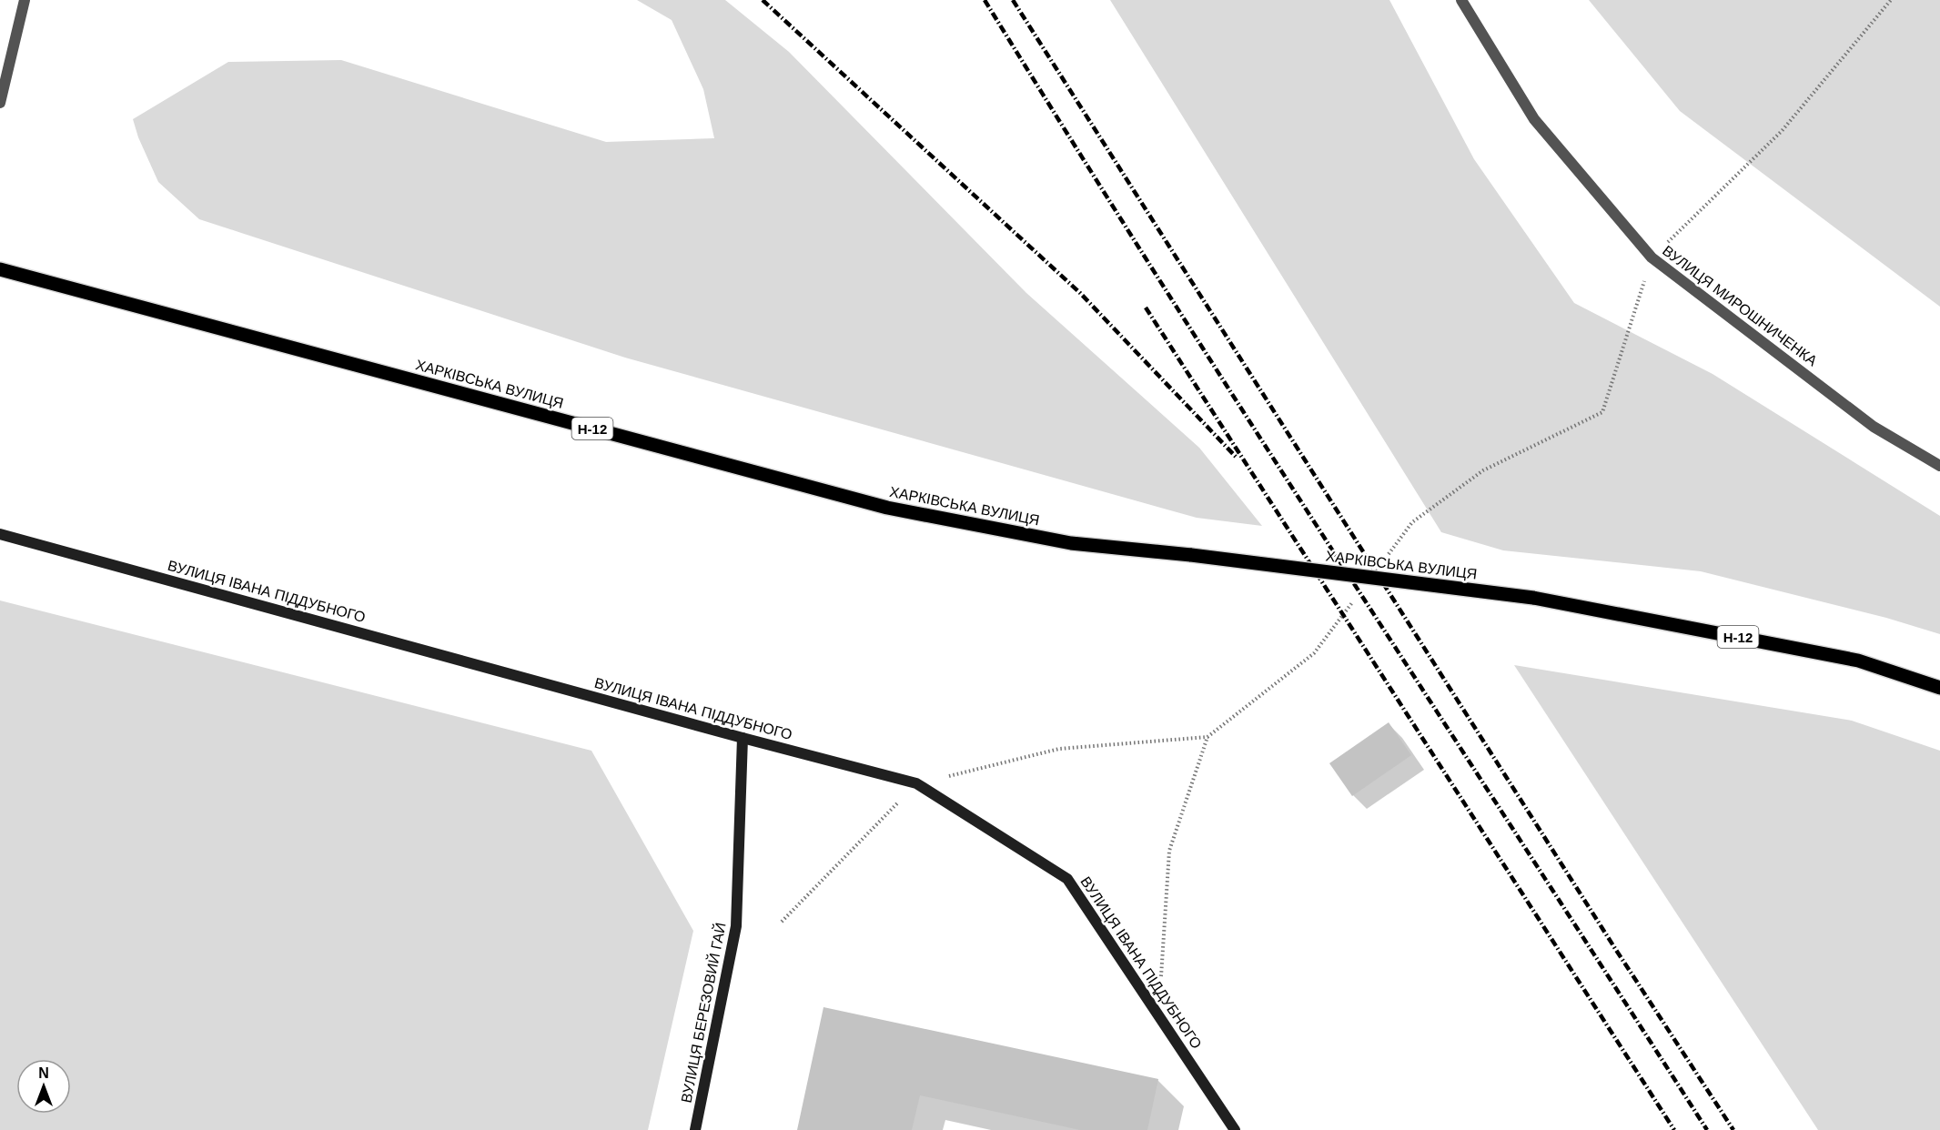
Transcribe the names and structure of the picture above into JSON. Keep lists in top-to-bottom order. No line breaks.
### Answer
{"streets":{"main road":["ХАРКІВСЬКА ВУЛИЦЯ","Н-12"],"street":["ВУЛИЦЯ МИРОШНИЧЕНКА","ВУЛИЦЯ ІВАНА ПІДДУБНОГО","ВУЛИЦЯ БЕРЕЗОВИЙ ГАЙ"]},"crossings":[["ВУЛИЦЯ ІВАНА ПІДДУБНОГО","ВУЛИЦЯ БЕРЕЗОВИЙ ГАЙ"]],"north":"top"}
